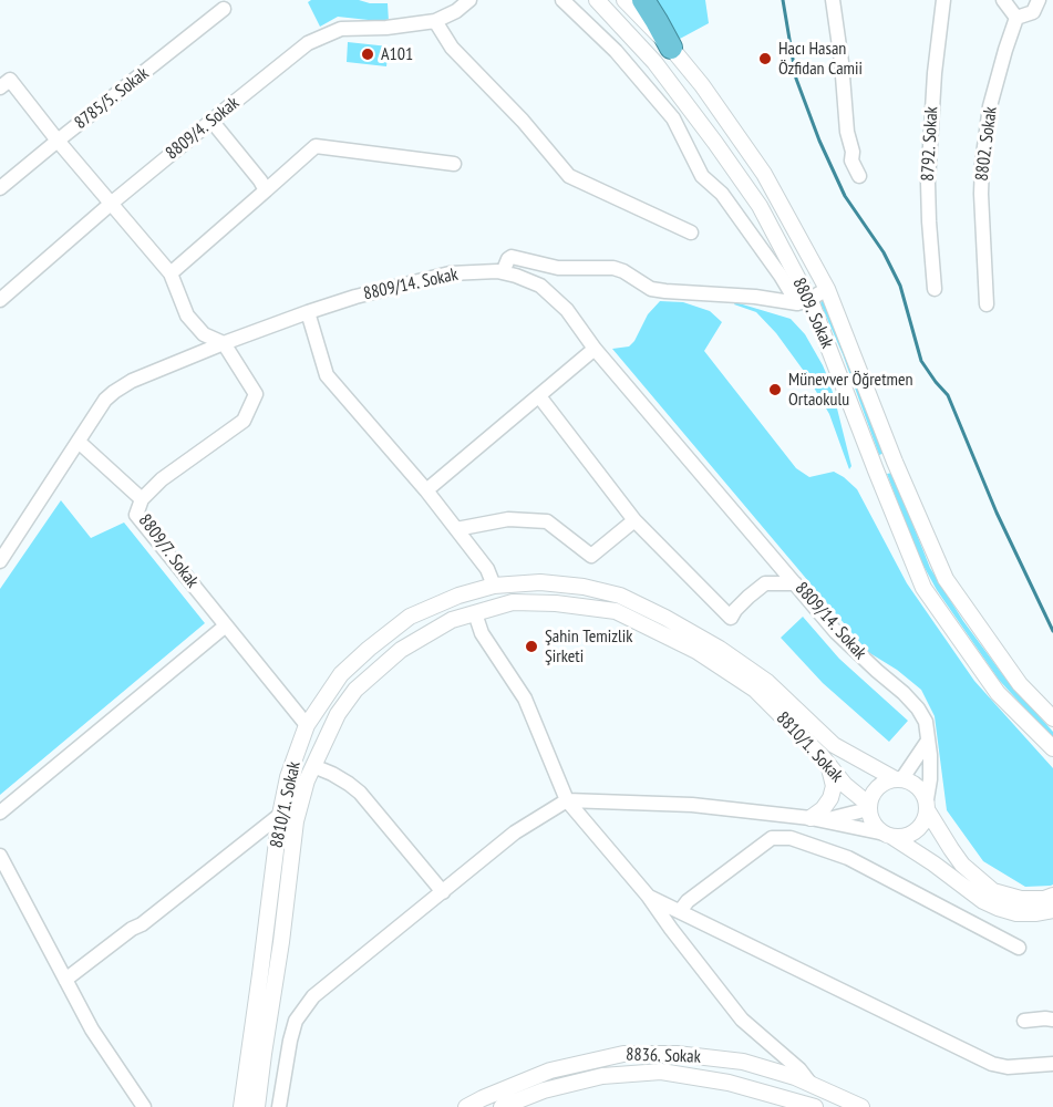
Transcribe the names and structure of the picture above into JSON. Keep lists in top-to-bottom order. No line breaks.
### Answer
{"streets":{"street":["8785/5. Sokak","8809/4. Sokak","8792. Sokak","8802. Sokak","8809/14. Sokak","8809. Sokak","8809/7. Sokak","8810/1. Sokak","8836. Sokak"]},"crossings":[["8809/14. Sokak","8809/7. Sokak"],["8809/14. Sokak","8810/1. Sokak"],["8809/7. Sokak","8810/1. Sokak"]],"places":["A101","Hacı Hasan Özfidan Camii","Münevver Öğretmen Ortaokulu","Şahin Temizlik Şirketi"]}
